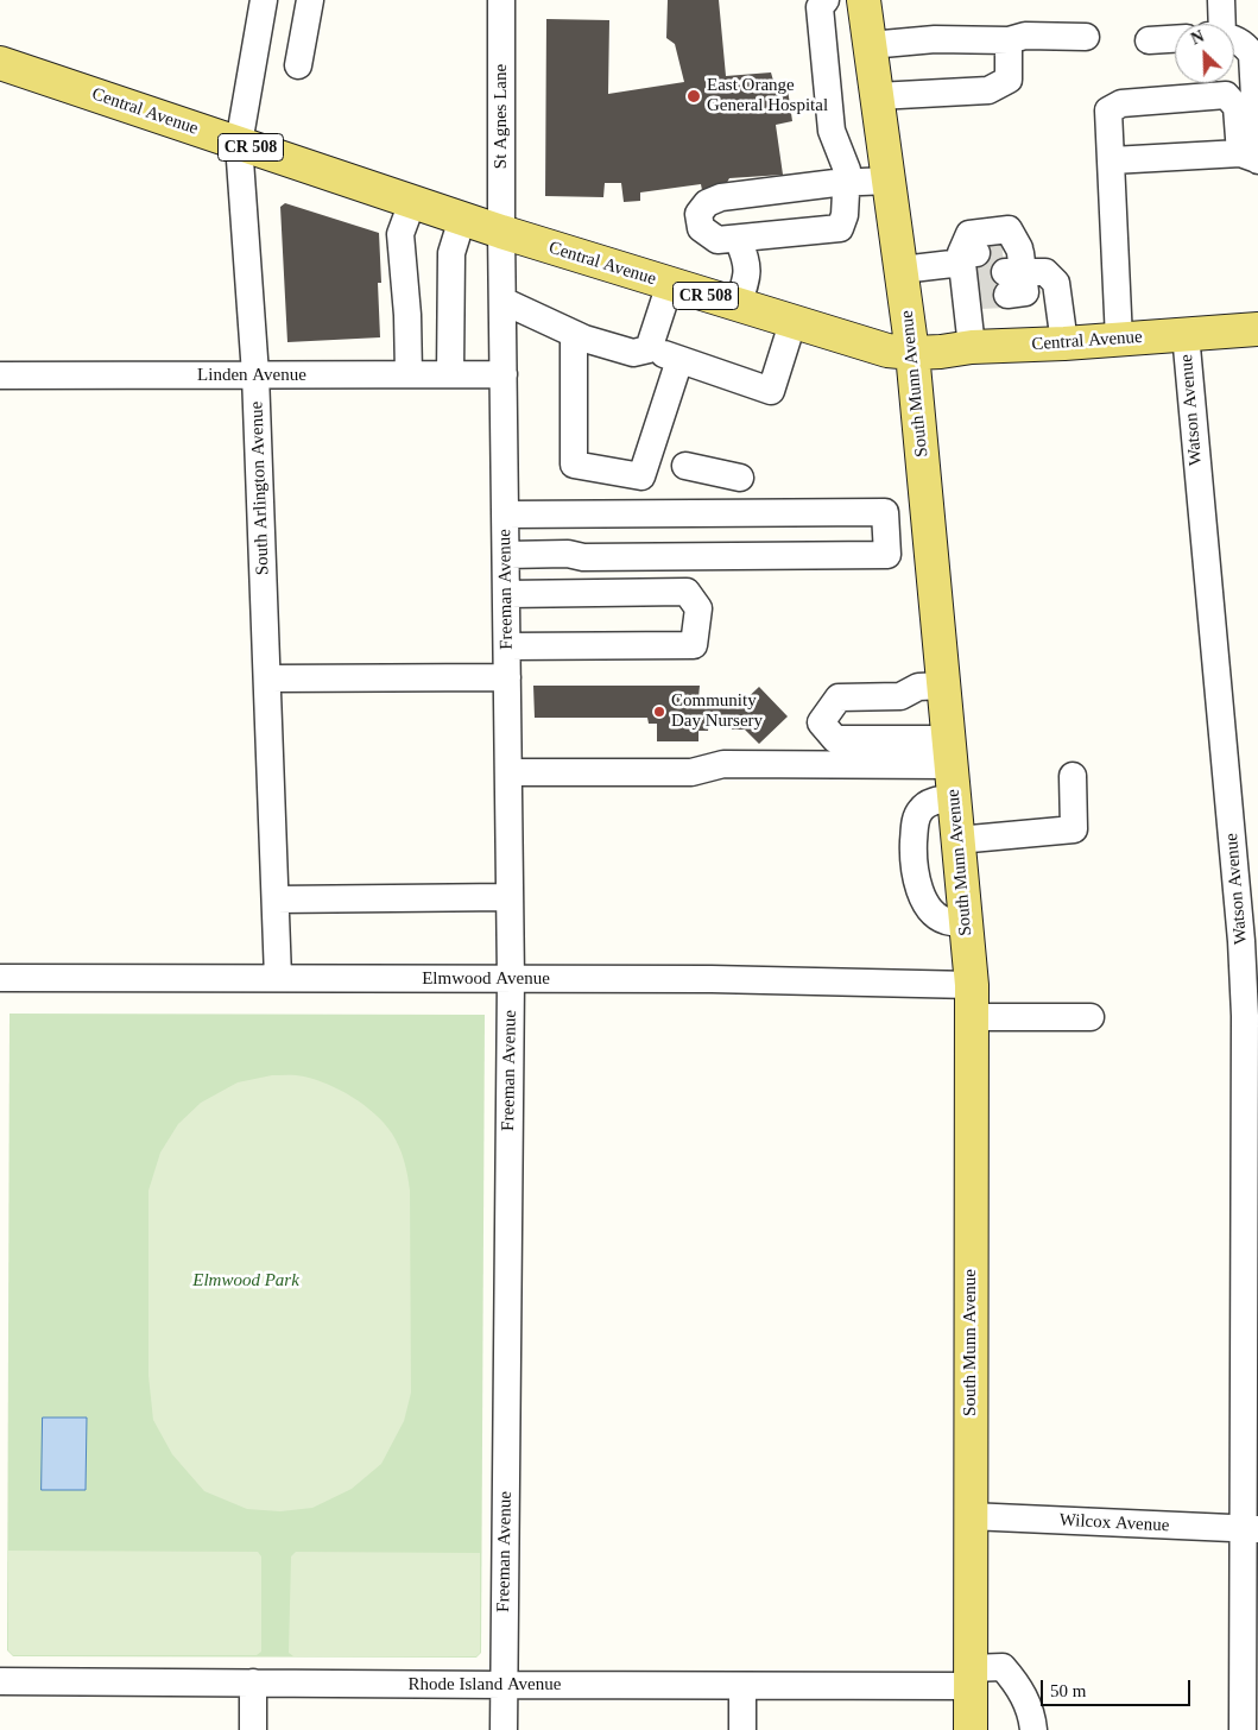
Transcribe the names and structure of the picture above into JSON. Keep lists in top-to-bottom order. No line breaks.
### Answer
{"streets":{"main road":["Central Avenue","CR 508","South Munn Avenue"],"street":["St Agnes Lane","Linden Avenue","Watson Avenue","South Arlington Avenue","Freeman Avenue","Elmwood Avenue","Wilcox Avenue","Rhode Island Avenue"]},"crossings":[["Central Avenue","St Agnes Lane"],["Central Avenue","South Munn Avenue"],["Central Avenue","Watson Avenue"],["Central Avenue","South Arlington Avenue"],["Central Avenue","Freeman Avenue"],["St Agnes Lane","Freeman Avenue"],["Linden Avenue","South Arlington Avenue"],["Linden Avenue","Freeman Avenue"],["South Munn Avenue","Elmwood Avenue"],["South Munn Avenue","Wilcox Avenue"],["South Munn Avenue","Rhode Island Avenue"],["Watson Avenue","Wilcox Avenue"],["South Arlington Avenue","Elmwood Avenue"],["Freeman Avenue","Elmwood Avenue"],["Freeman Avenue","Rhode Island Avenue"]],"parks":["Elmwood Park"],"places":["East Orange General Hospital","Community Day Nursery"],"scale_bar":"50 m","north":"top left"}
